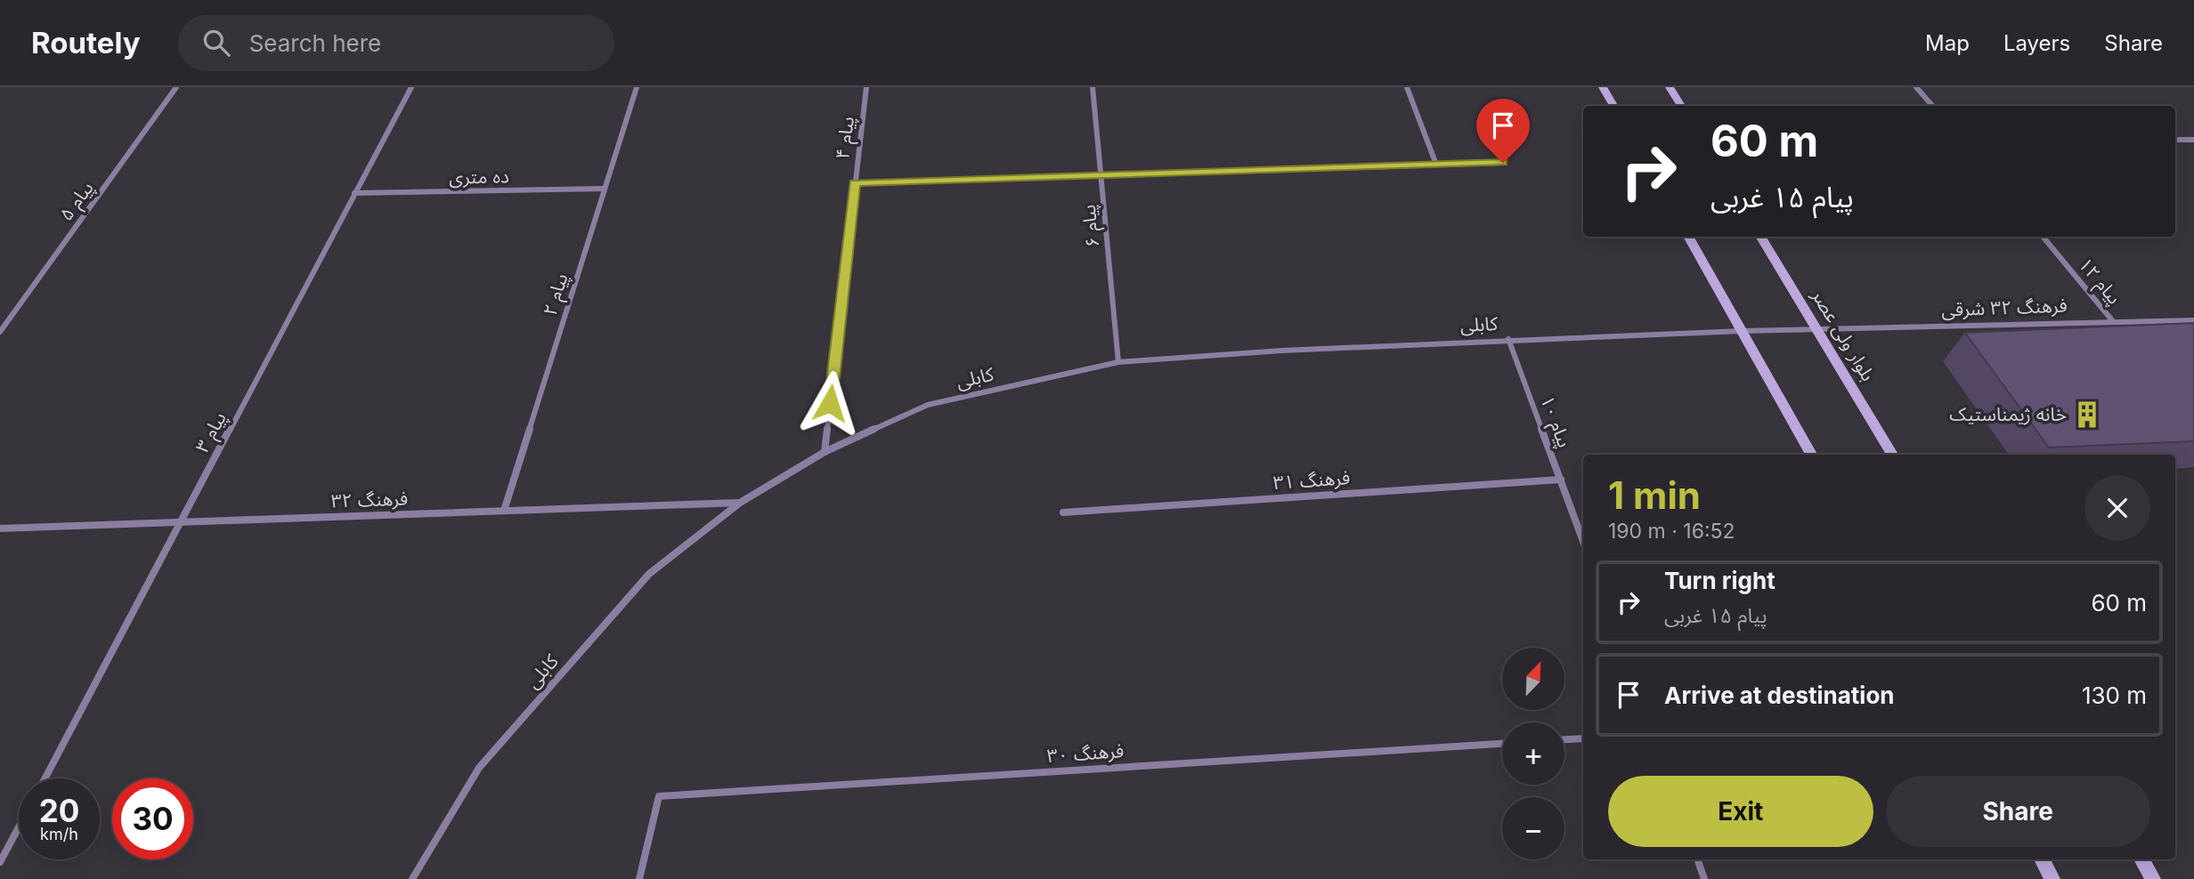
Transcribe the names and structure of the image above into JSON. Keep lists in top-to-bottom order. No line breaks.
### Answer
{"streets":{"main road":["بلوار ولی عصر"],"street":["پیام ۴","ده متری","پیام ۵","پیام ۶","پیام ۱۲","پیام ۲","فرهنگ ۳۲ شرقی","کابلی","پیام ۱۰","پیام ۳","فرهنگ ۳۱","فرهنگ ۳۲","فرهنگ ۳۰"]},"crossings":[["پیام ۴","کابلی"],["ده متری","پیام ۲"],["ده متری","پیام ۳"],["پیام ۶","کابلی"],["پیام ۱۲","فرهنگ ۳۲ شرقی"],["پیام ۲","فرهنگ ۳۲"],["فرهنگ ۳۲ شرقی","کابلی"],["فرهنگ ۳۲ شرقی","بلوار ولی عصر"],["کابلی","پیام ۱۰"],["کابلی","فرهنگ ۳۲"],["پیام ۱۰","فرهنگ ۳۱"],["پیام ۳","فرهنگ ۳۲"]],"places":{"building":["خانه ژیمناستیک"]},"north":"top right","page":{"header":"Routely","search":"Search here","nav":["Map","Layers","Share"],"turn":["60 m","پیام ۱۵ غربی"],"heading":["1 min","190 m · 16:52"],"list":[{"name":"Turn right","note":"پیام ۱۵ غربی","value":"60 m"},{"name":"Arrive at destination","value":"130 m"}],"map_buttons":["+","−"],"buttons":["Exit","Share"],"speed":"20 km/h","limit":"30"}}
